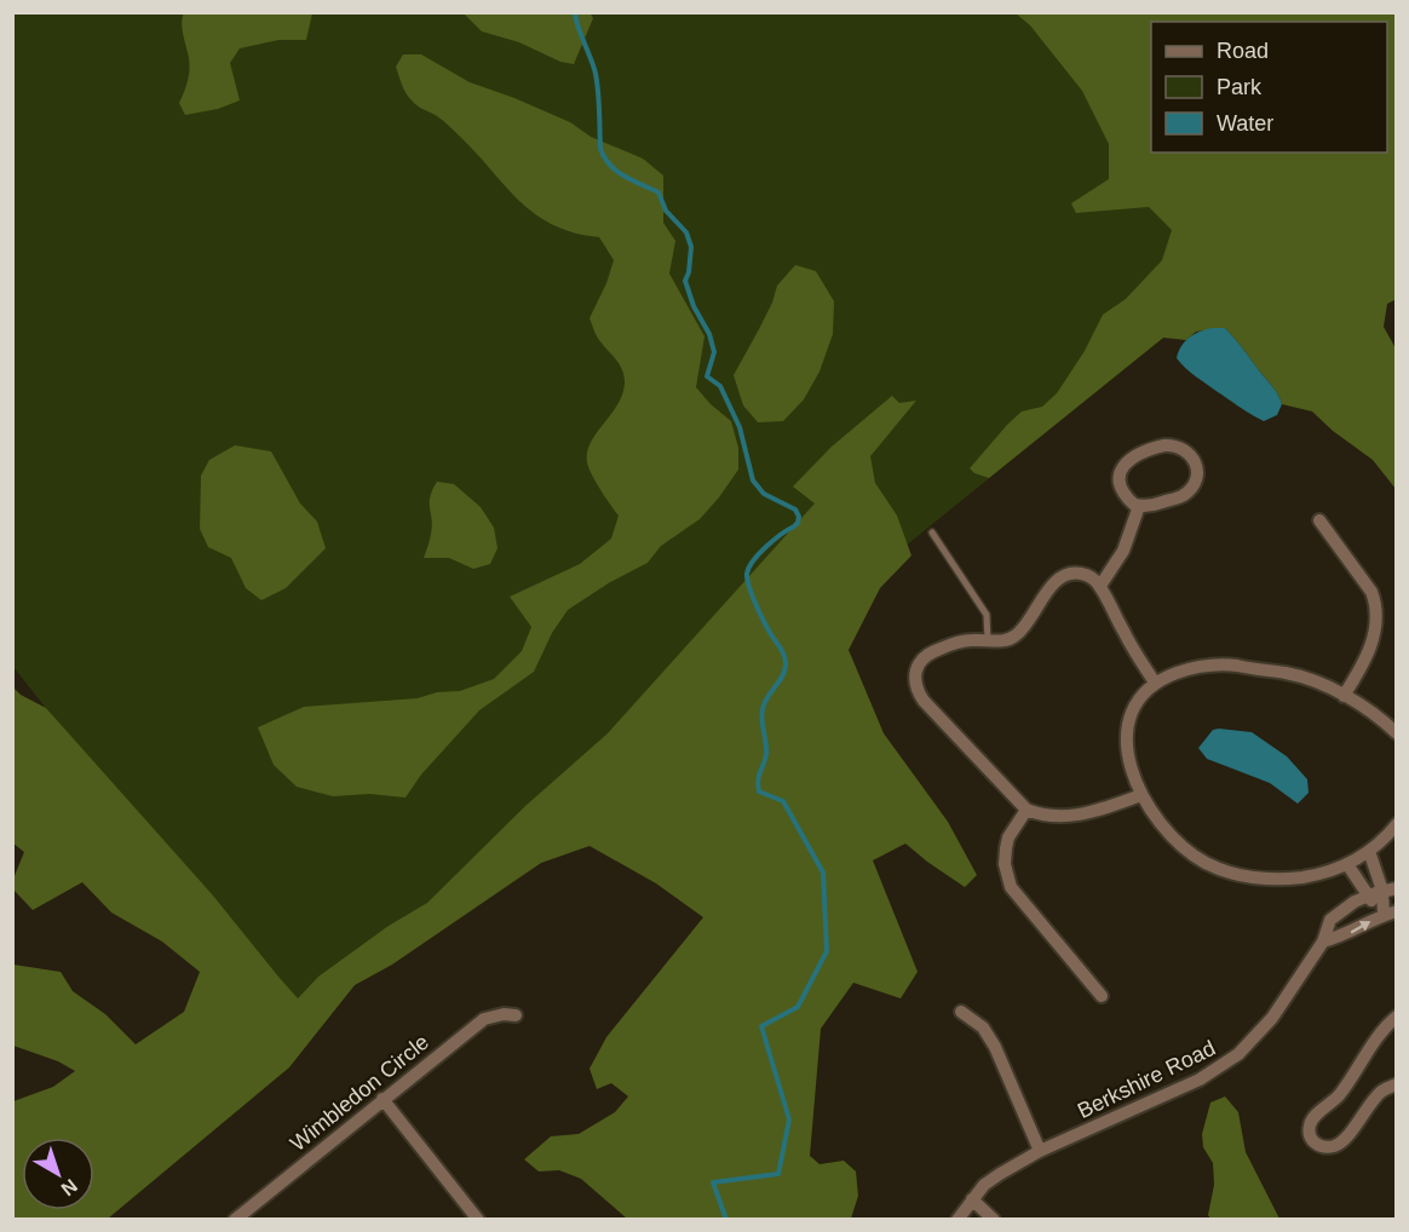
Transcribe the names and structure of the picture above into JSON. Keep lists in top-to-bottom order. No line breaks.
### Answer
{"streets":{"street":["Berkshire Road","Wimbledon Circle"]},"legend":["Road","Park","Water"],"north":"bottom right"}
